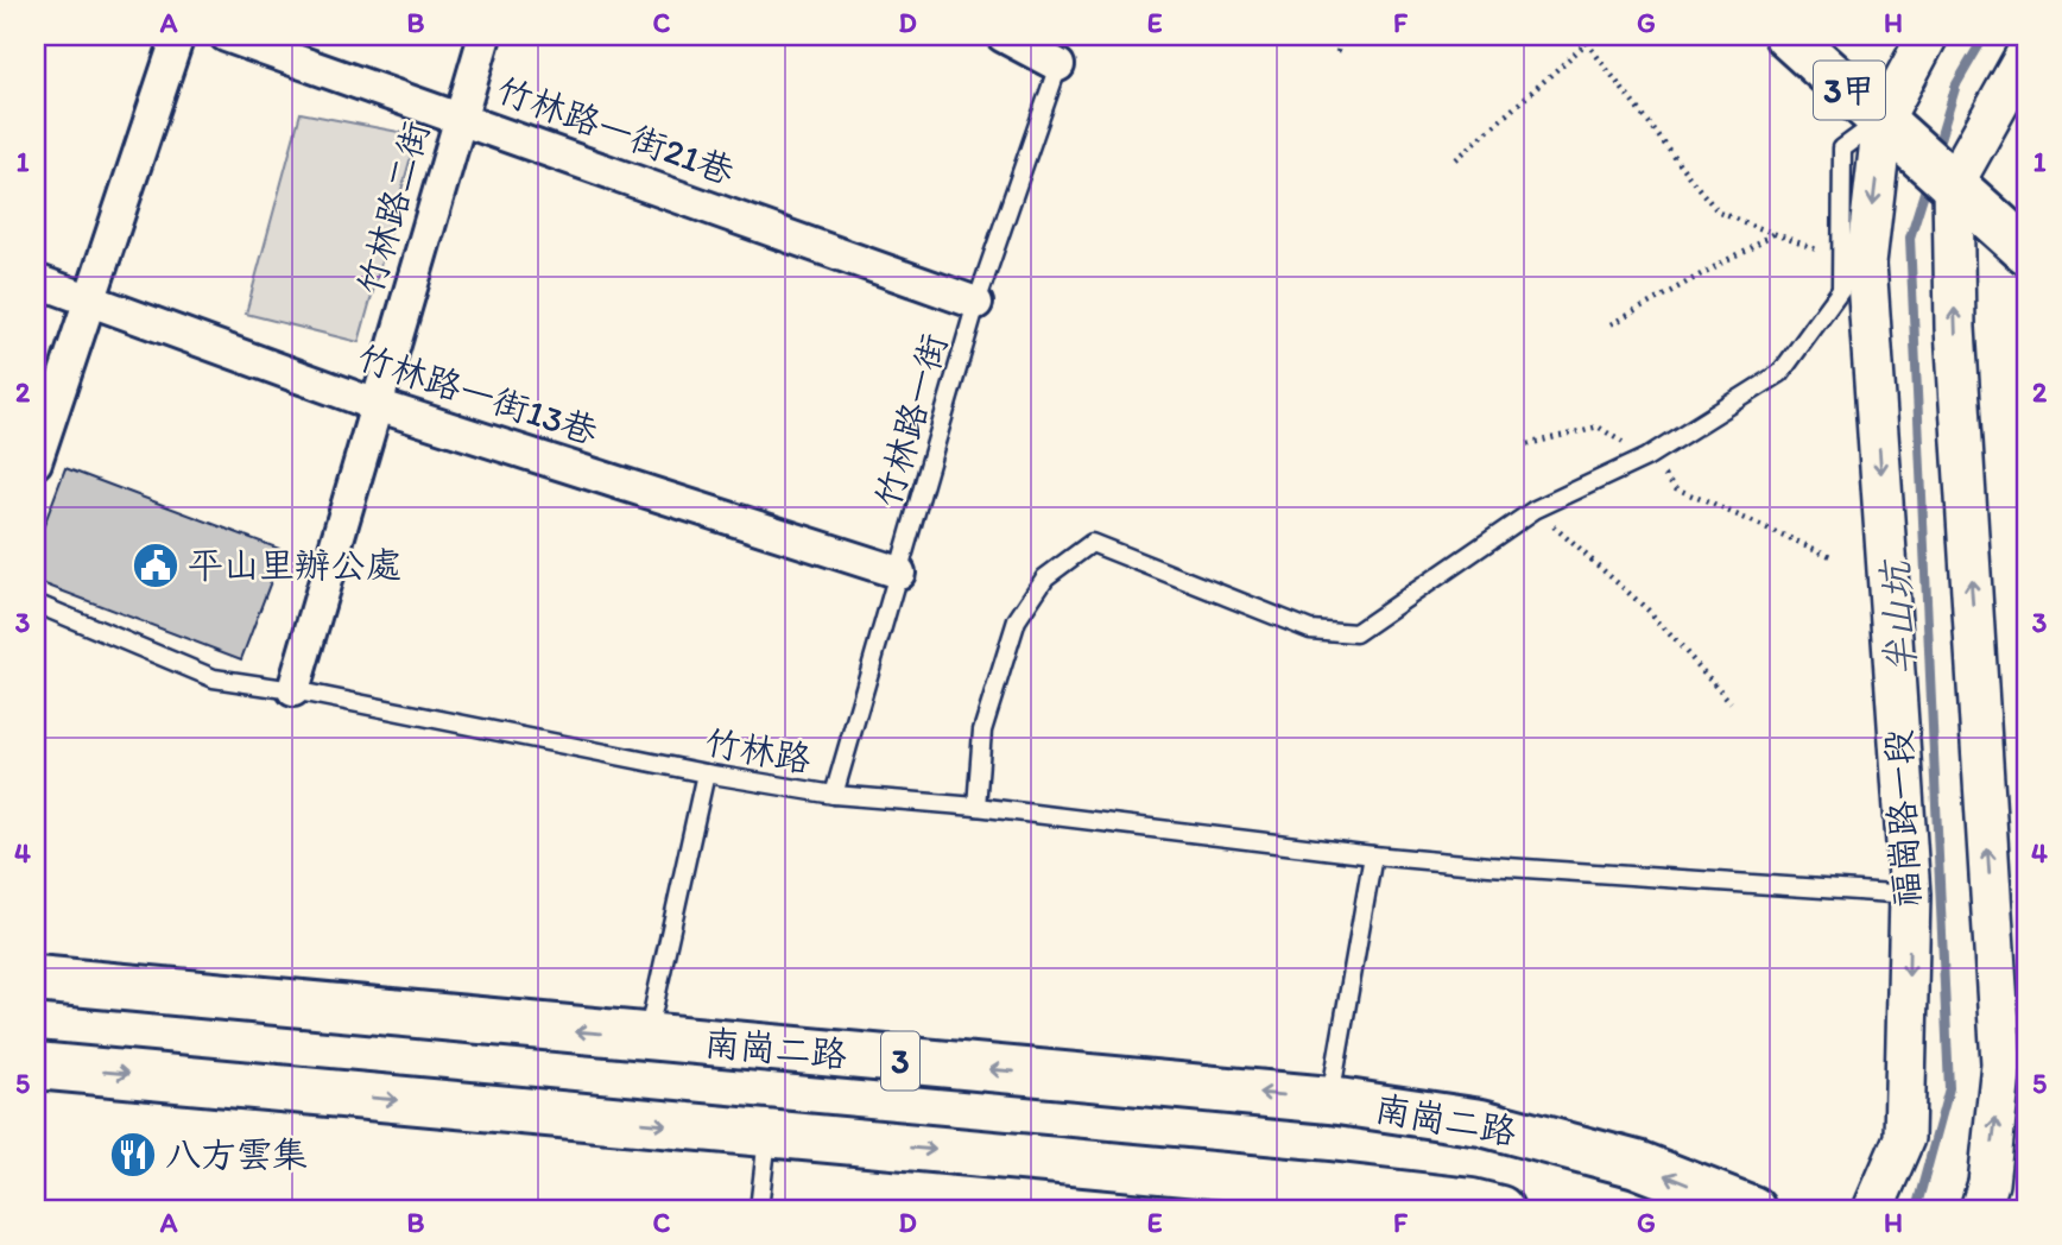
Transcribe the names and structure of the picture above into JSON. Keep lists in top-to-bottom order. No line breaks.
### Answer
{"streets":{"main road":["3甲","南崗二路","3"],"street":["竹林路一街21巷","竹林路二街","竹林路一街13巷","福崗路一段"],"lane":["竹林路一街","竹林路"]},"crossings":[["3甲","福崗路一段"],["竹林路一街21巷","竹林路二街"],["竹林路一街21巷","竹林路一街"],["竹林路二街","竹林路一街13巷"],["竹林路二街","竹林路"],["竹林路一街13巷","竹林路一街"],["竹林路一街","竹林路"],["竹林路","福崗路一段"]],"water":["半山坑"],"places":{"public building":["平山里辦公處"],"restaurant":["八方雲集"]},"grid":{"columns":["A","B","C","D","E","F","G","H"],"rows":["1","2","3","4","5"]}}
